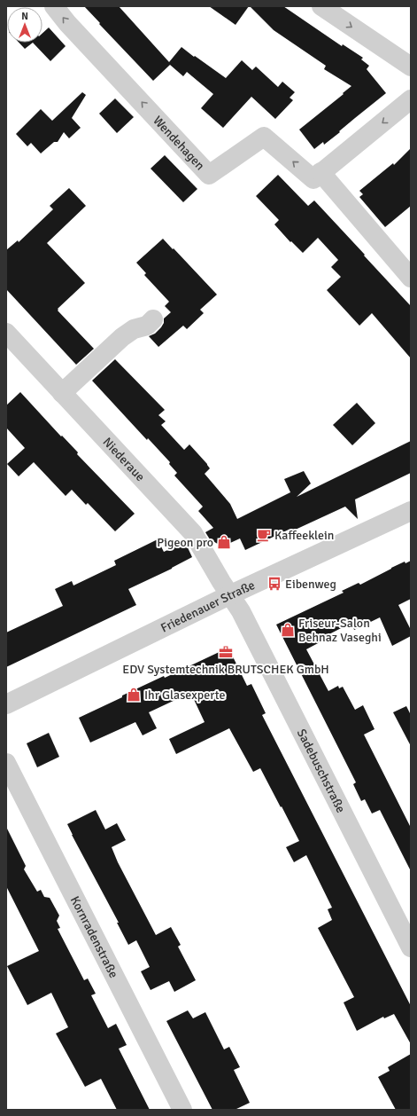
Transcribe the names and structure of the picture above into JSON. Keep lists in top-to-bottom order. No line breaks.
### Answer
{"streets":{"street":["Wendehagen","Niederaue","Friedenauer Straße","Sadebuschstraße","Kornradenstraße"]},"crossings":[["Niederaue","Friedenauer Straße"],["Niederaue","Sadebuschstraße"],["Friedenauer Straße","Sadebuschstraße"]],"places":{"cafe":["Kaffeeklein"],"shop":["Pigeon pro","Friseur-Salon Behnaz Vaseghi","Ihr Glasexperte"],"bus stop":["Eibenweg"],"office":["EDV Systemtechnik BRUTSCHEK GmbH"]},"north":"top"}
